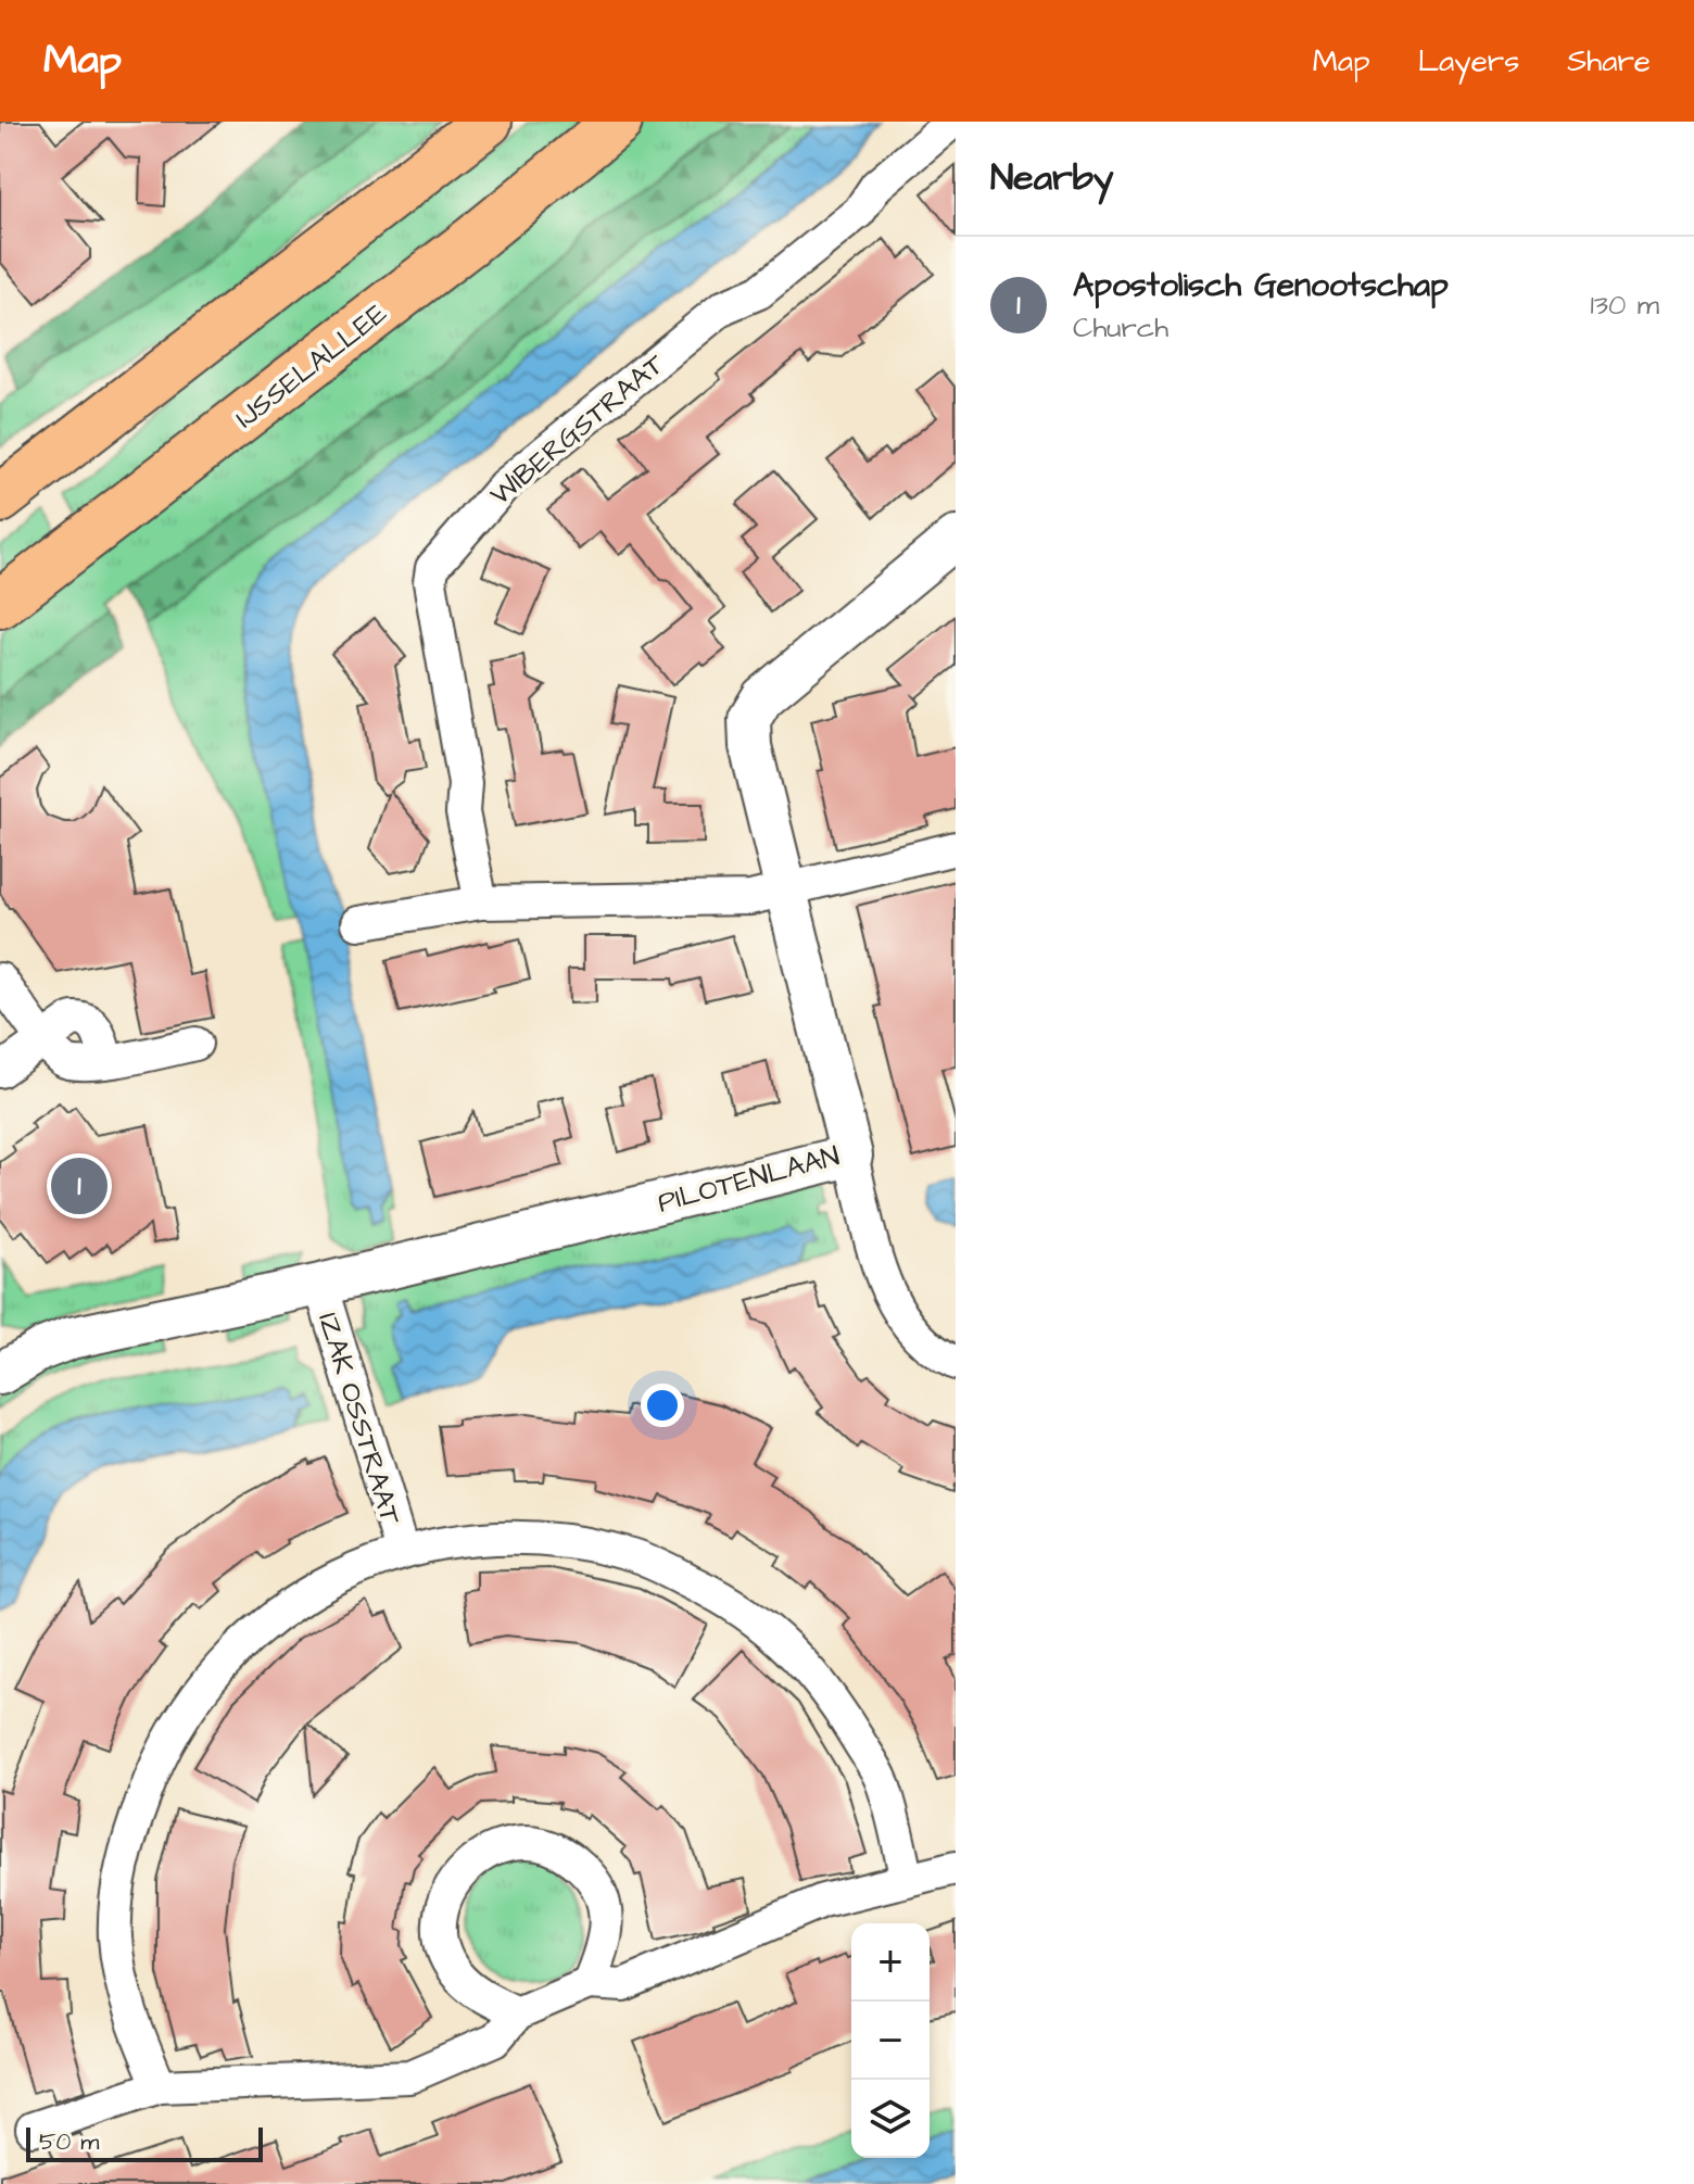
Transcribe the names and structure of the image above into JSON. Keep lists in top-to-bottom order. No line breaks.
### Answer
{"streets":{"main road":["IJSSELALLEE"],"street":["WIBERGSTRAAT","PILOTENLAAN","IZAK OSSTRAAT"]},"crossings":[["PILOTENLAAN","IZAK OSSTRAAT"]],"scale_bar":"50 m","page":{"header":"Map","nav":["Map","Layers","Share"],"heading":"Nearby","list":[{"mark":"1","name":"Apostolisch Genootschap","note":"Church","value":"130 m"}],"pins":"1","map_buttons":["+","−"],"scale":"50 m"}}
